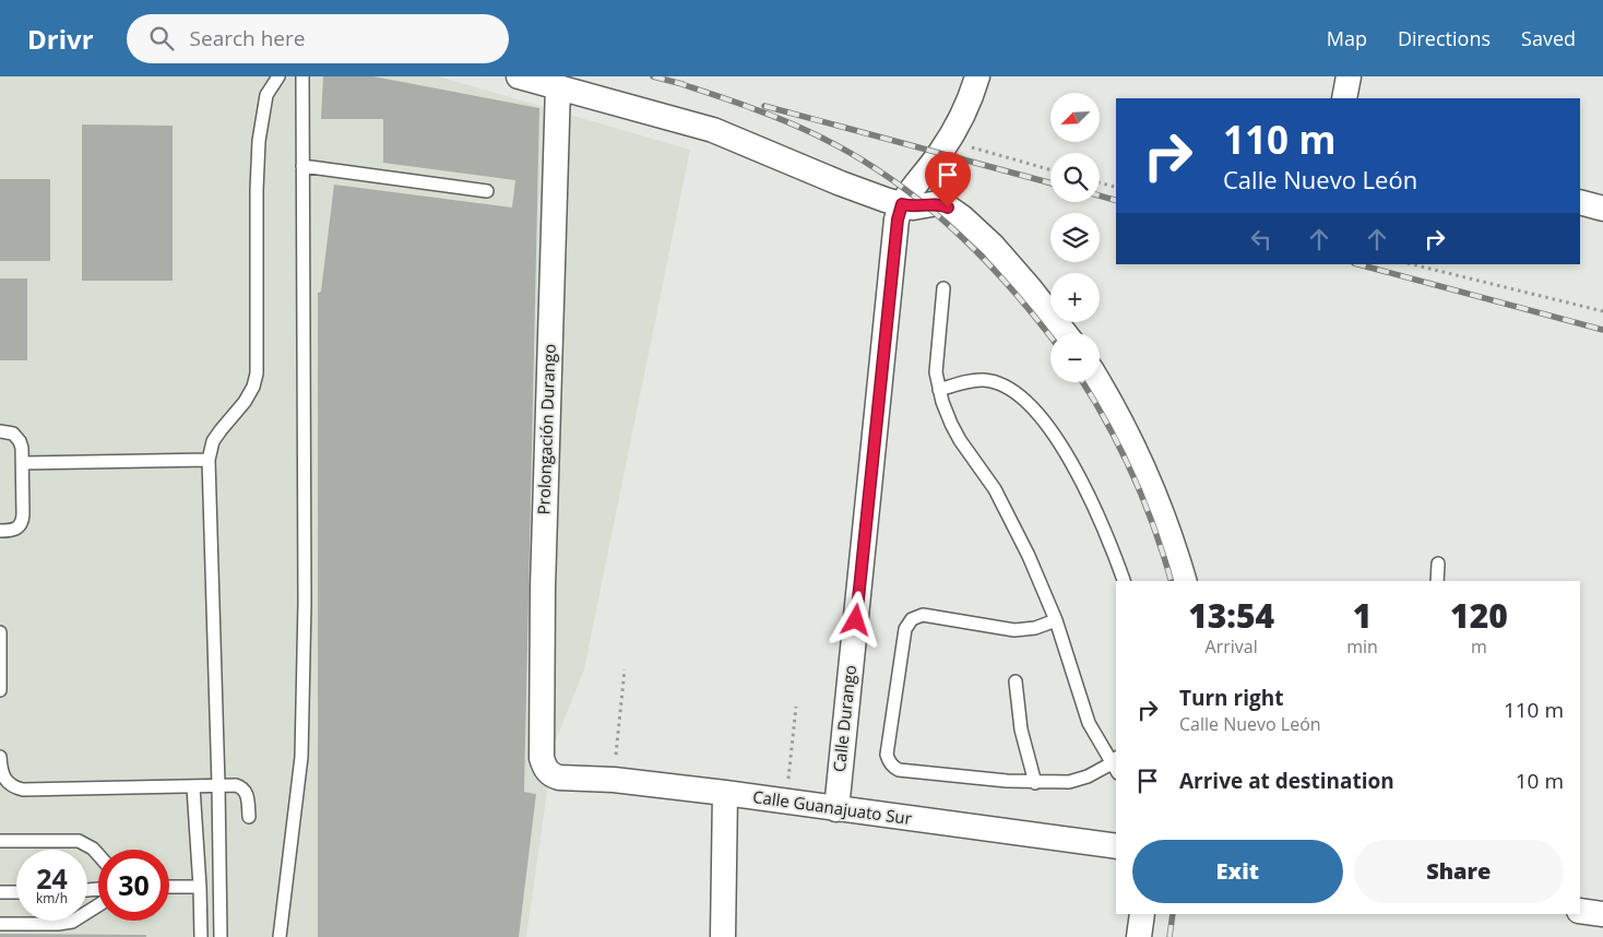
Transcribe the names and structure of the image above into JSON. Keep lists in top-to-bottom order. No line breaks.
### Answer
{"streets":{"street":["Prolongación Durango","Calle Durango","Calle Guanajuato Sur"]},"crossings":[["Prolongación Durango","Calle Guanajuato Sur"],["Calle Durango","Calle Guanajuato Sur"]],"north":"bottom left","page":{"header":"Drivr","search":"Search here","nav":["Map","Directions","Saved"],"map_buttons":["+","−"],"turn":["110 m","Calle Nuevo León"],"eta":["13:54","Arrival","1","min","120","m"],"list":[{"name":"Turn right","note":"Calle Nuevo León","value":"110 m"},{"name":"Arrive at destination","value":"10 m"}],"buttons":["Exit","Share"],"speed":"24 km/h","limit":"30"}}
